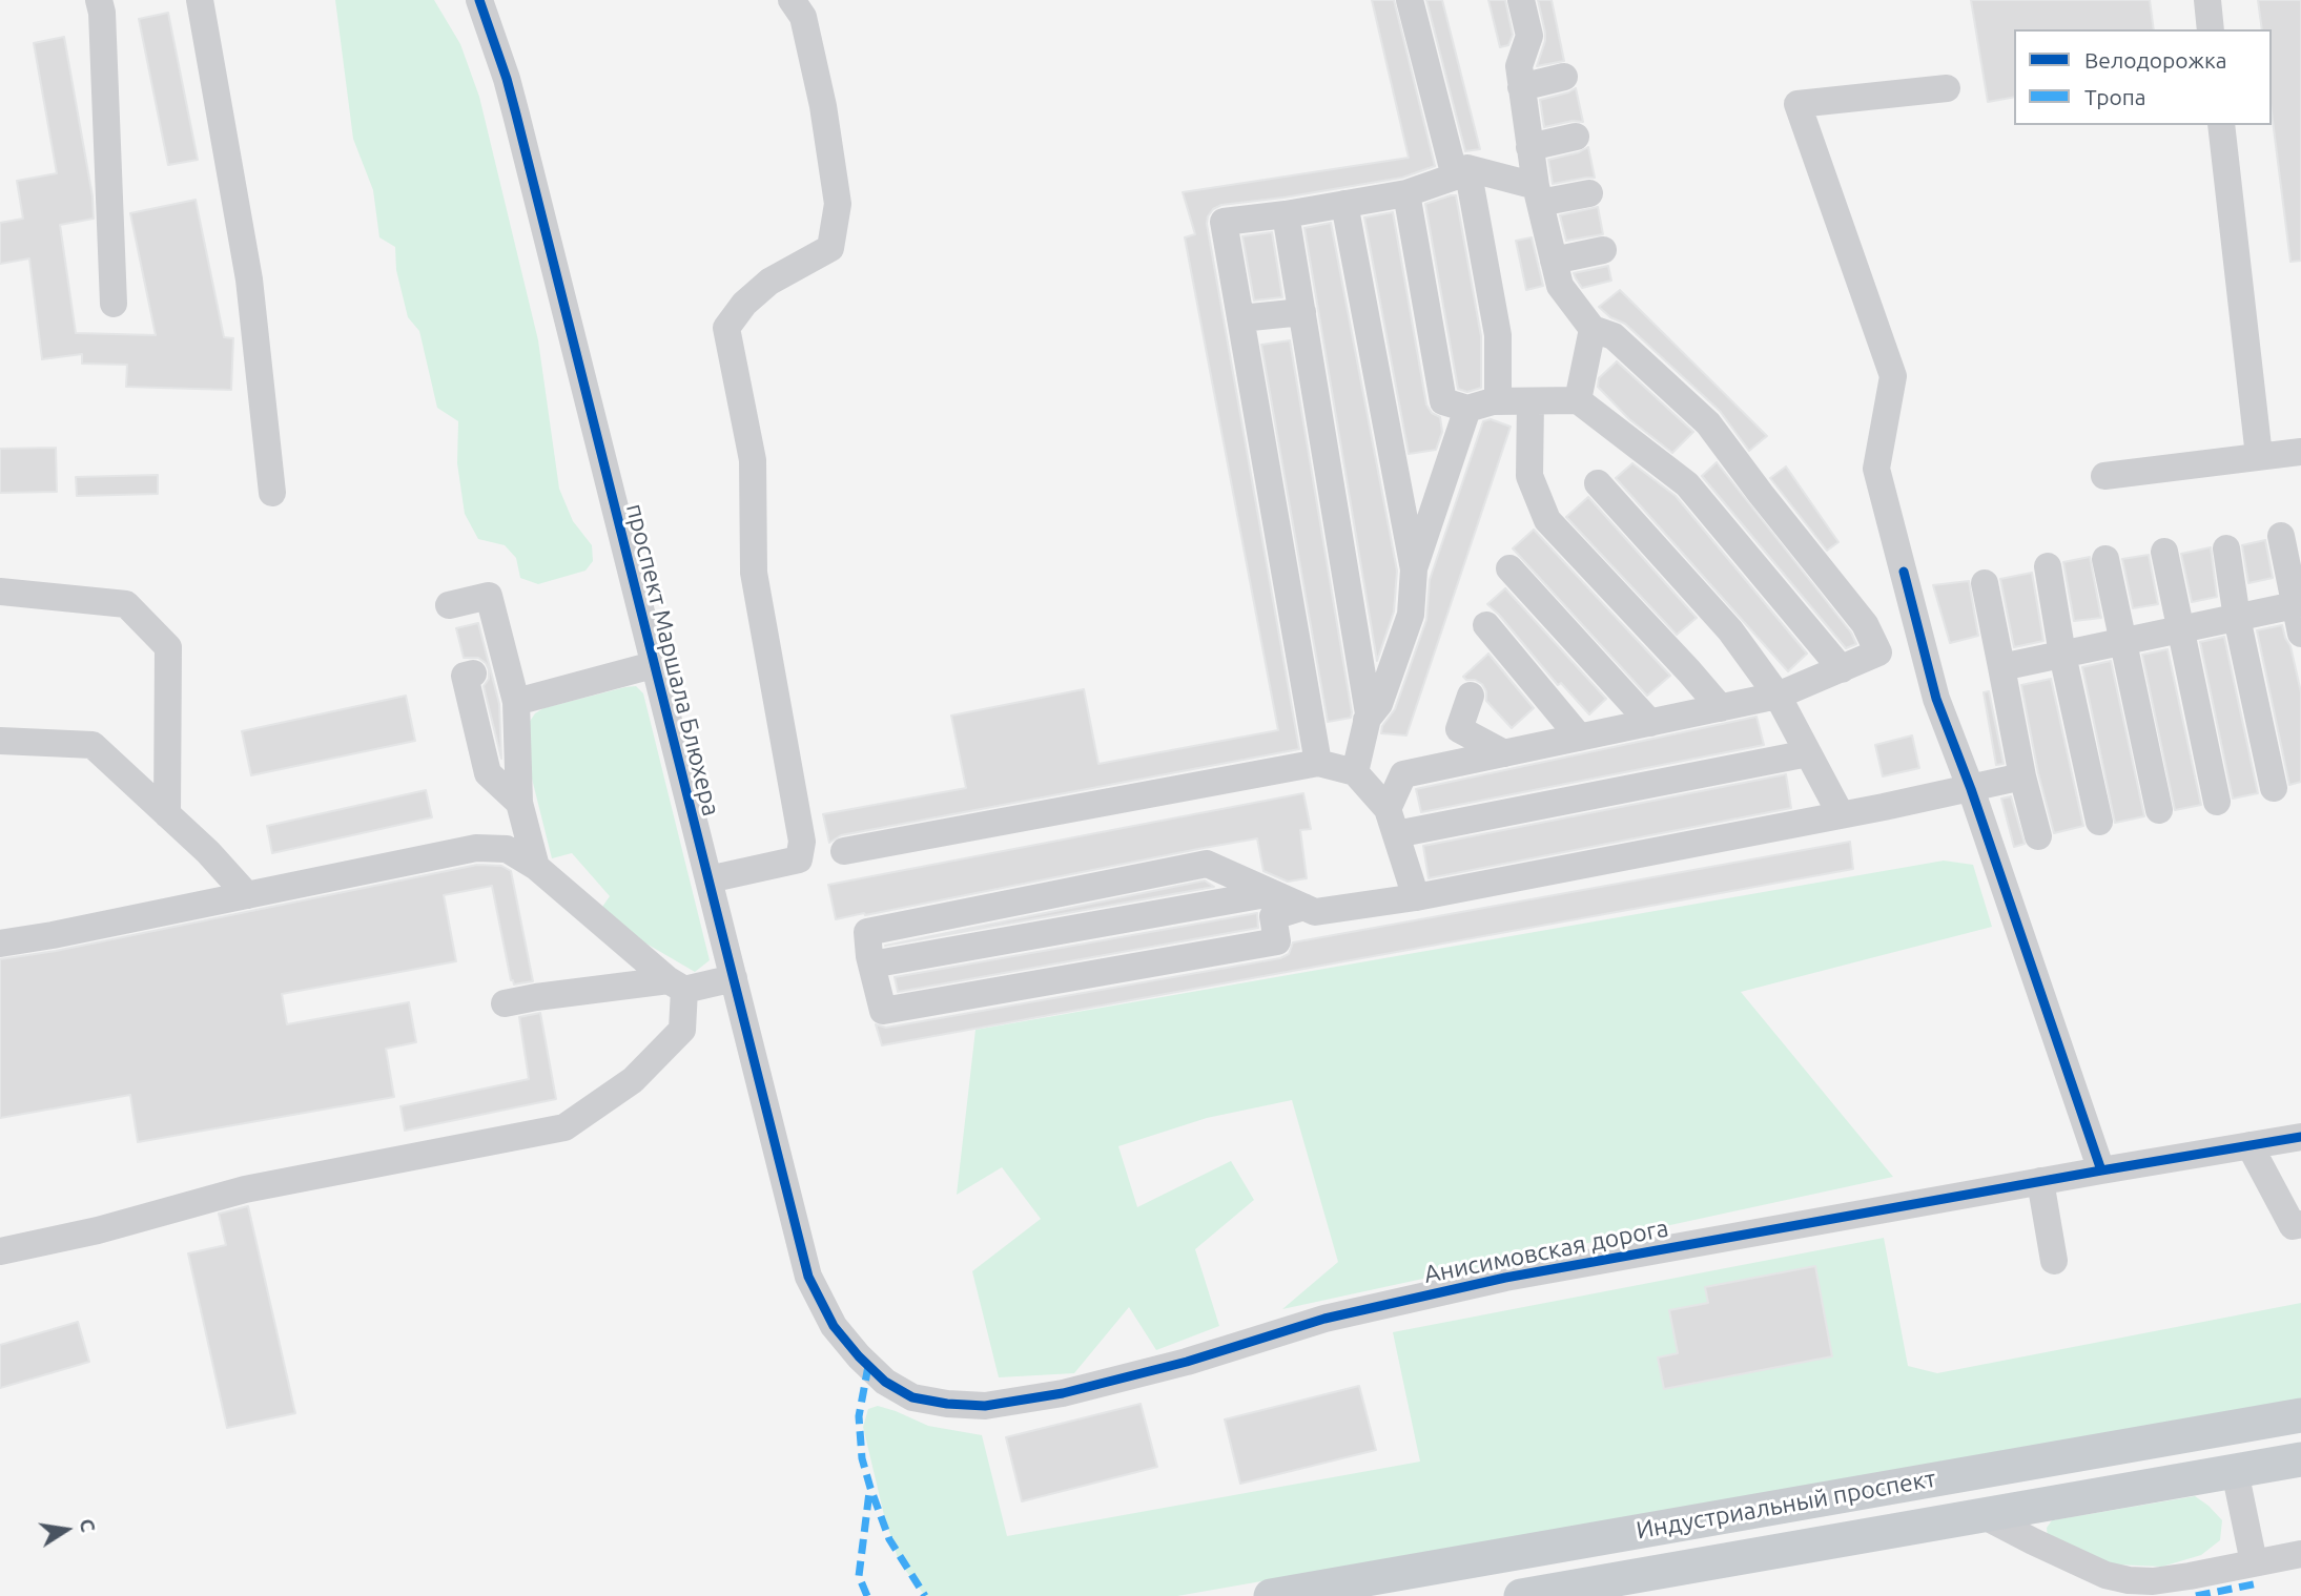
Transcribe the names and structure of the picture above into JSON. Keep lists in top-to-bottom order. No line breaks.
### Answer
{"streets":{"main road":["Индустриальный проспект"],"street":["проспект Маршала Блюхера","Анисимовская дорога"]},"crossings":[["проспект Маршала Блюхера","Анисимовская дорога"]],"legend":["Велодорожка","Тропа"],"north":"right"}
